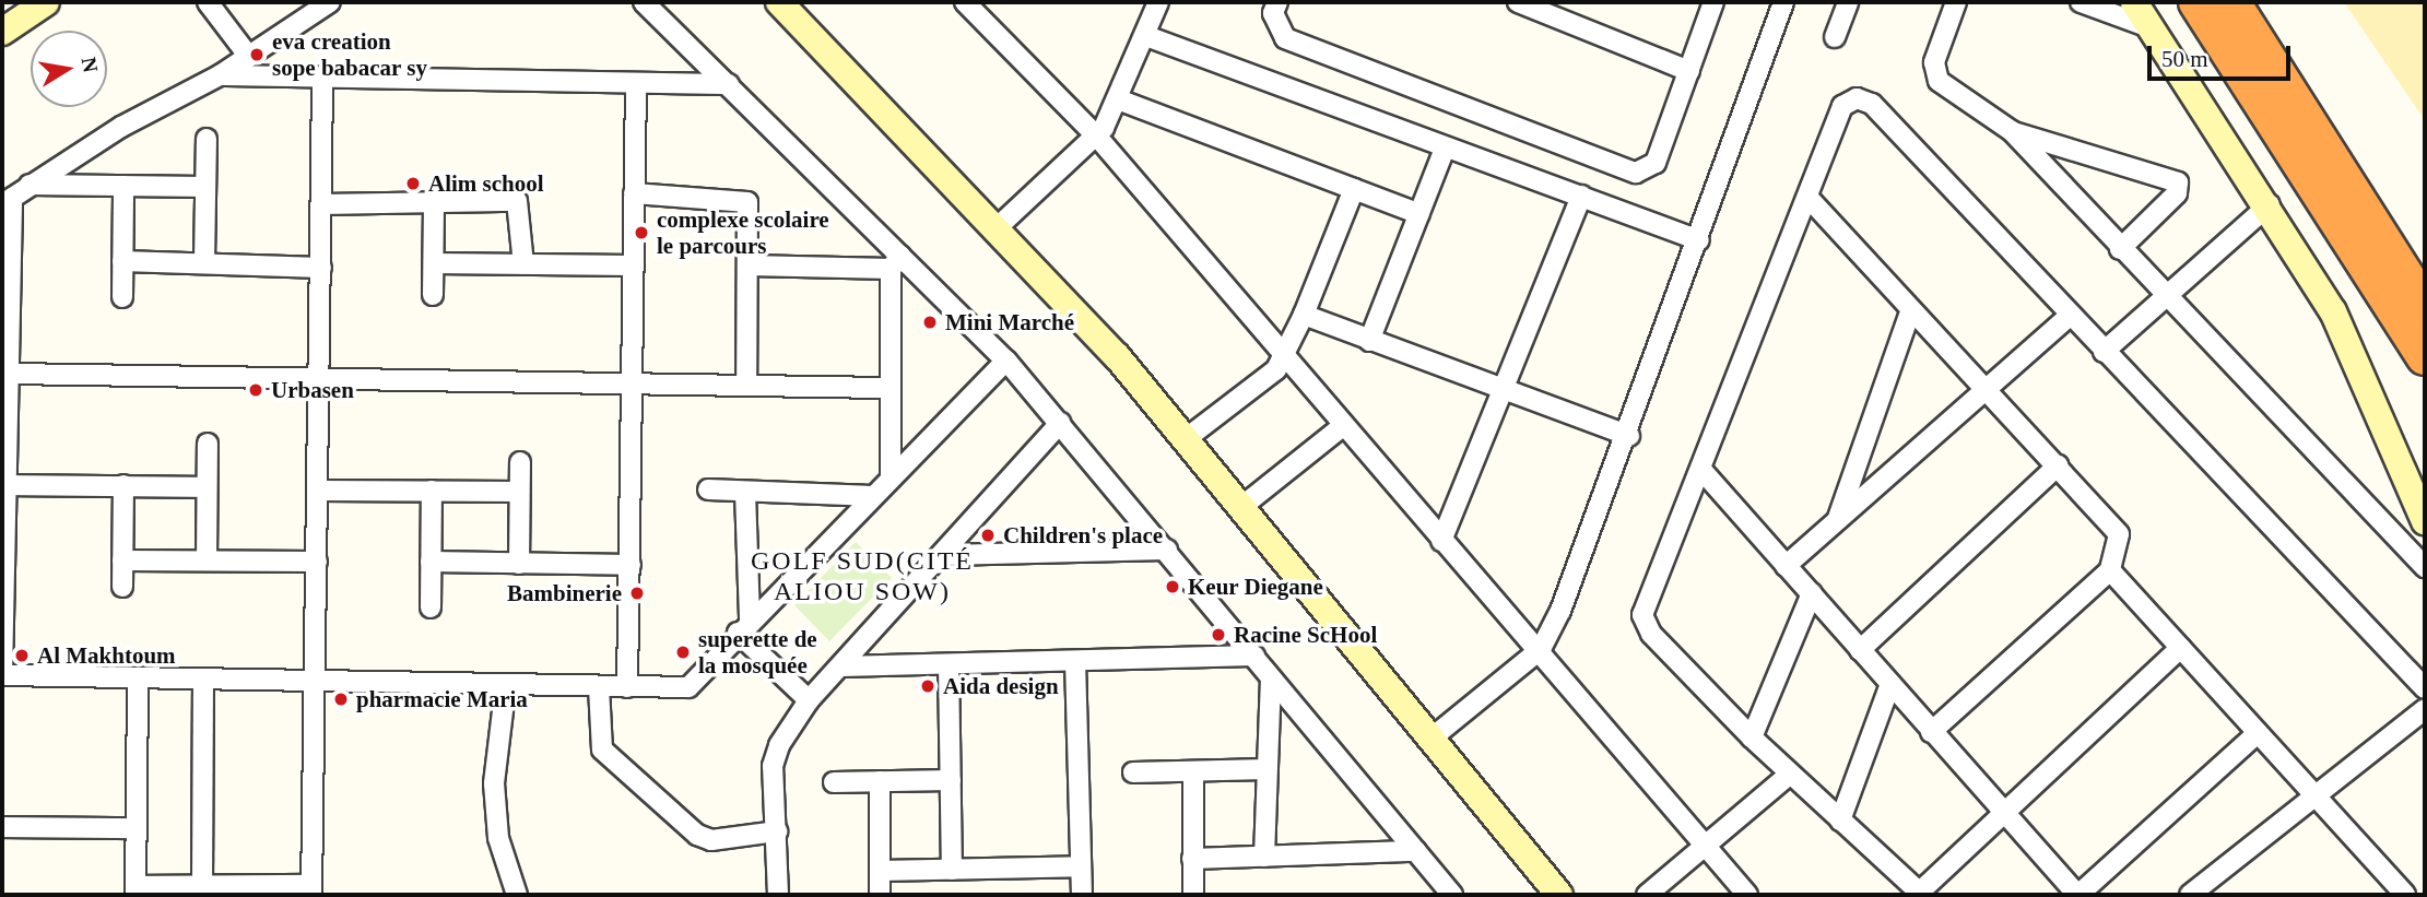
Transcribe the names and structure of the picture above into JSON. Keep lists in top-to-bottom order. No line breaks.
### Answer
{"districts":["GOLF SUD(CITÉ ALIOU SOW)"],"places":["eva creation sope babacar sy","Alim school","complexe scolaire le parcours","Mini Marché","Urbasen","Children's place","Keur Diegane","Bambinerie","Racine ScHool","superette de la mosquée","Al Makhtoum","Aida design","pharmacie Maria"],"scale_bar":"50 m","north":"right"}
